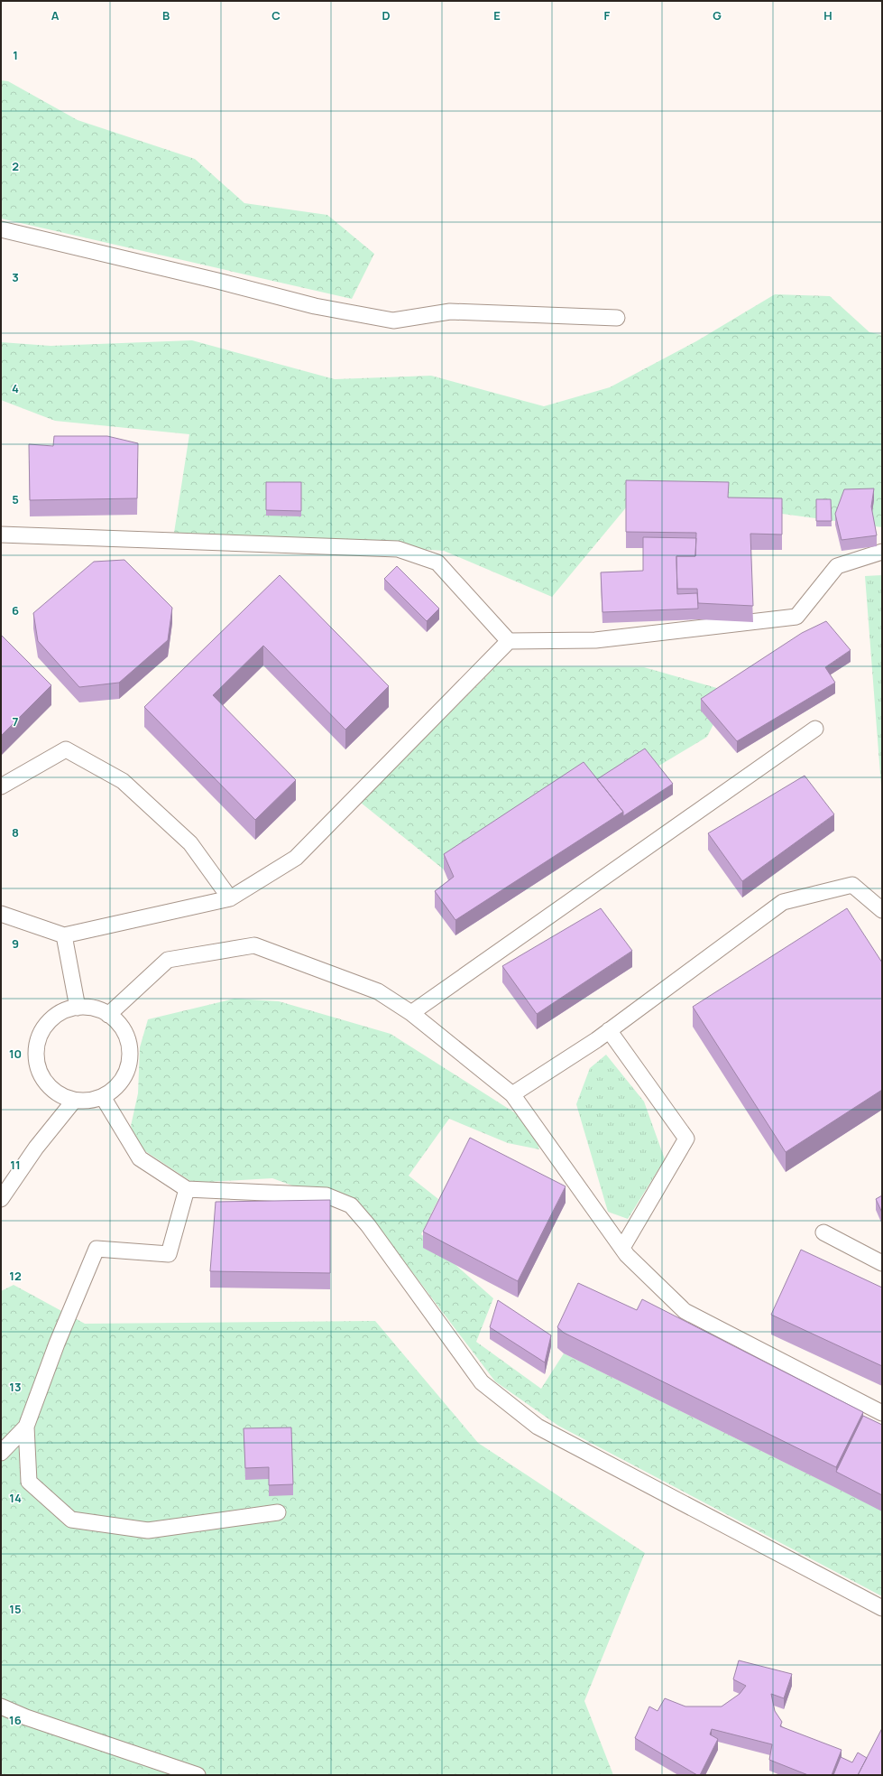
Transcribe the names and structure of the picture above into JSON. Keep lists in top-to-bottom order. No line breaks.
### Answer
{"grid":{"columns":["A","B","C","D","E","F","G","H"],"rows":["1","2","3","4","5","6","7","8","9","10","11","12","13","14","15","16"]}}
